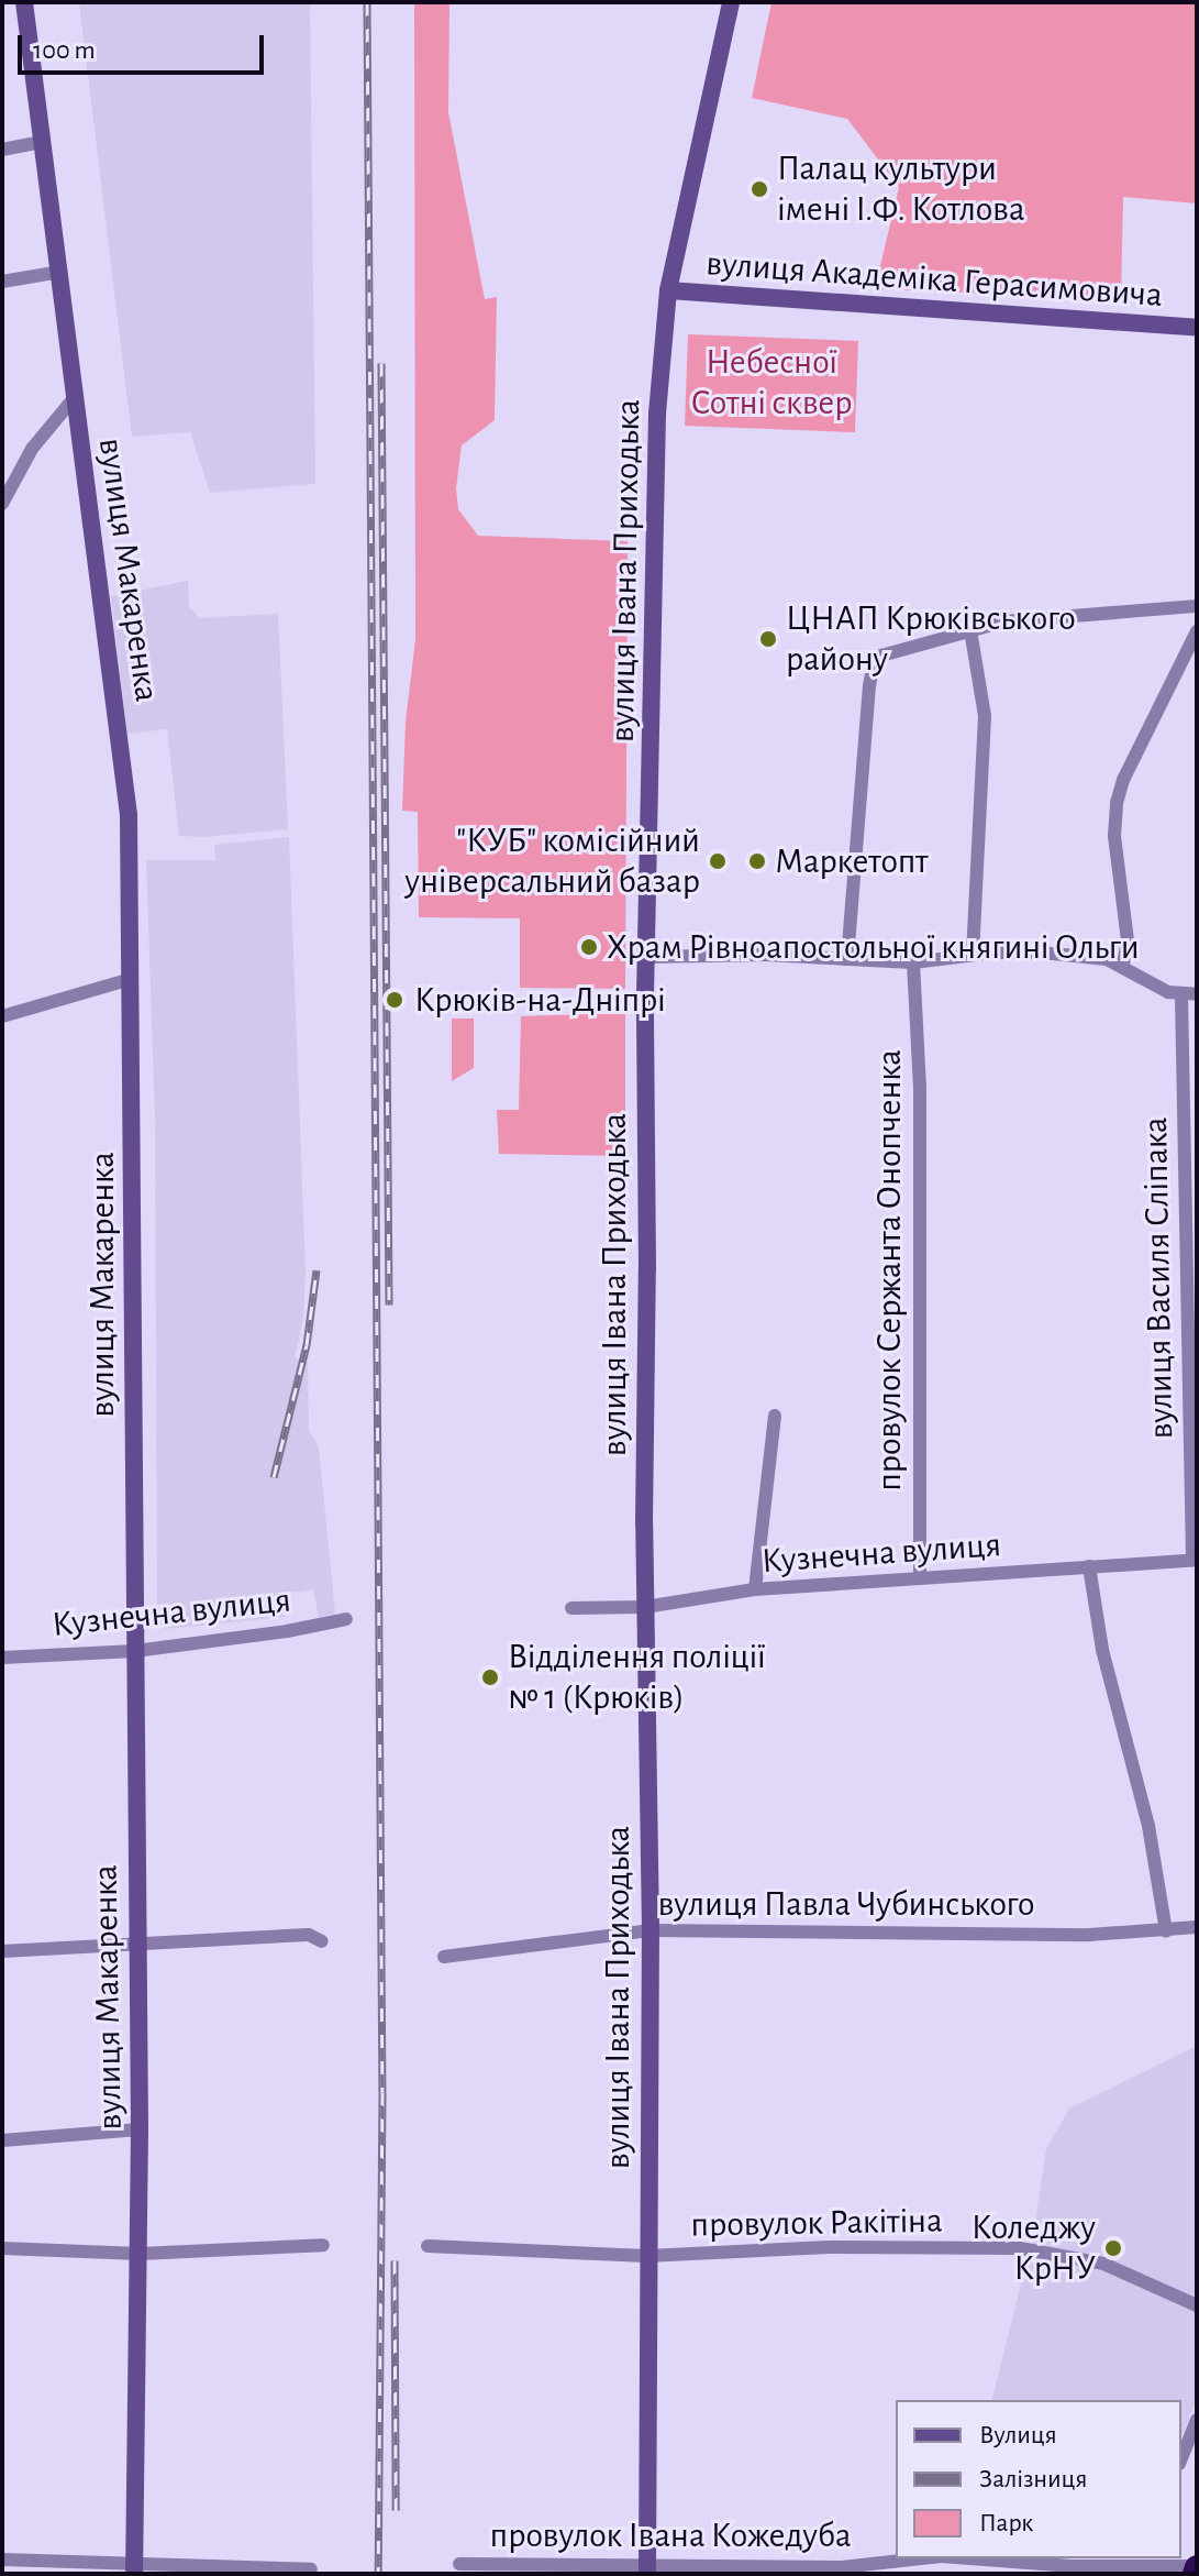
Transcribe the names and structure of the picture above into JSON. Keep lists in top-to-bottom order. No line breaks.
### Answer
{"streets":{"main road":["вулиця Академіка Герасимовича","вулиця Макаренка","вулиця Івана Приходька"],"street":["провулок Сержанта Онопченка","вулиця Василя Сліпака","Кузнечна вулиця","вулиця Павла Чубинського","провулок Ракітіна","провулок Івана Кожедуба"]},"crossings":[["вулиця Академіка Герасимовича","вулиця Івана Приходька"],["вулиця Макаренка","Кузнечна вулиця"],["вулиця Івана Приходька","Кузнечна вулиця"],["вулиця Івана Приходька","вулиця Павла Чубинського"],["вулиця Івана Приходька","провулок Ракітіна"],["вулиця Івана Приходька","провулок Івана Кожедуба"],["провулок Сержанта Онопченка","Кузнечна вулиця"],["вулиця Василя Сліпака","Кузнечна вулиця"]],"parks":["Небесної Сотні сквер"],"places":["Палац культури імені І.Ф. Котлова","ЦНАП Крюківського району","\"КУБ\" комісійний універсальний базар","Маркетопт","Храм Рівноапостольної княгині Ольги","Крюків-на-Дніпрі","Відділення поліції № 1 (Крюків)","Коледжу КрНУ"],"legend":["Вулиця","Залізниця","Парк"],"scale_bar":"100 m"}
